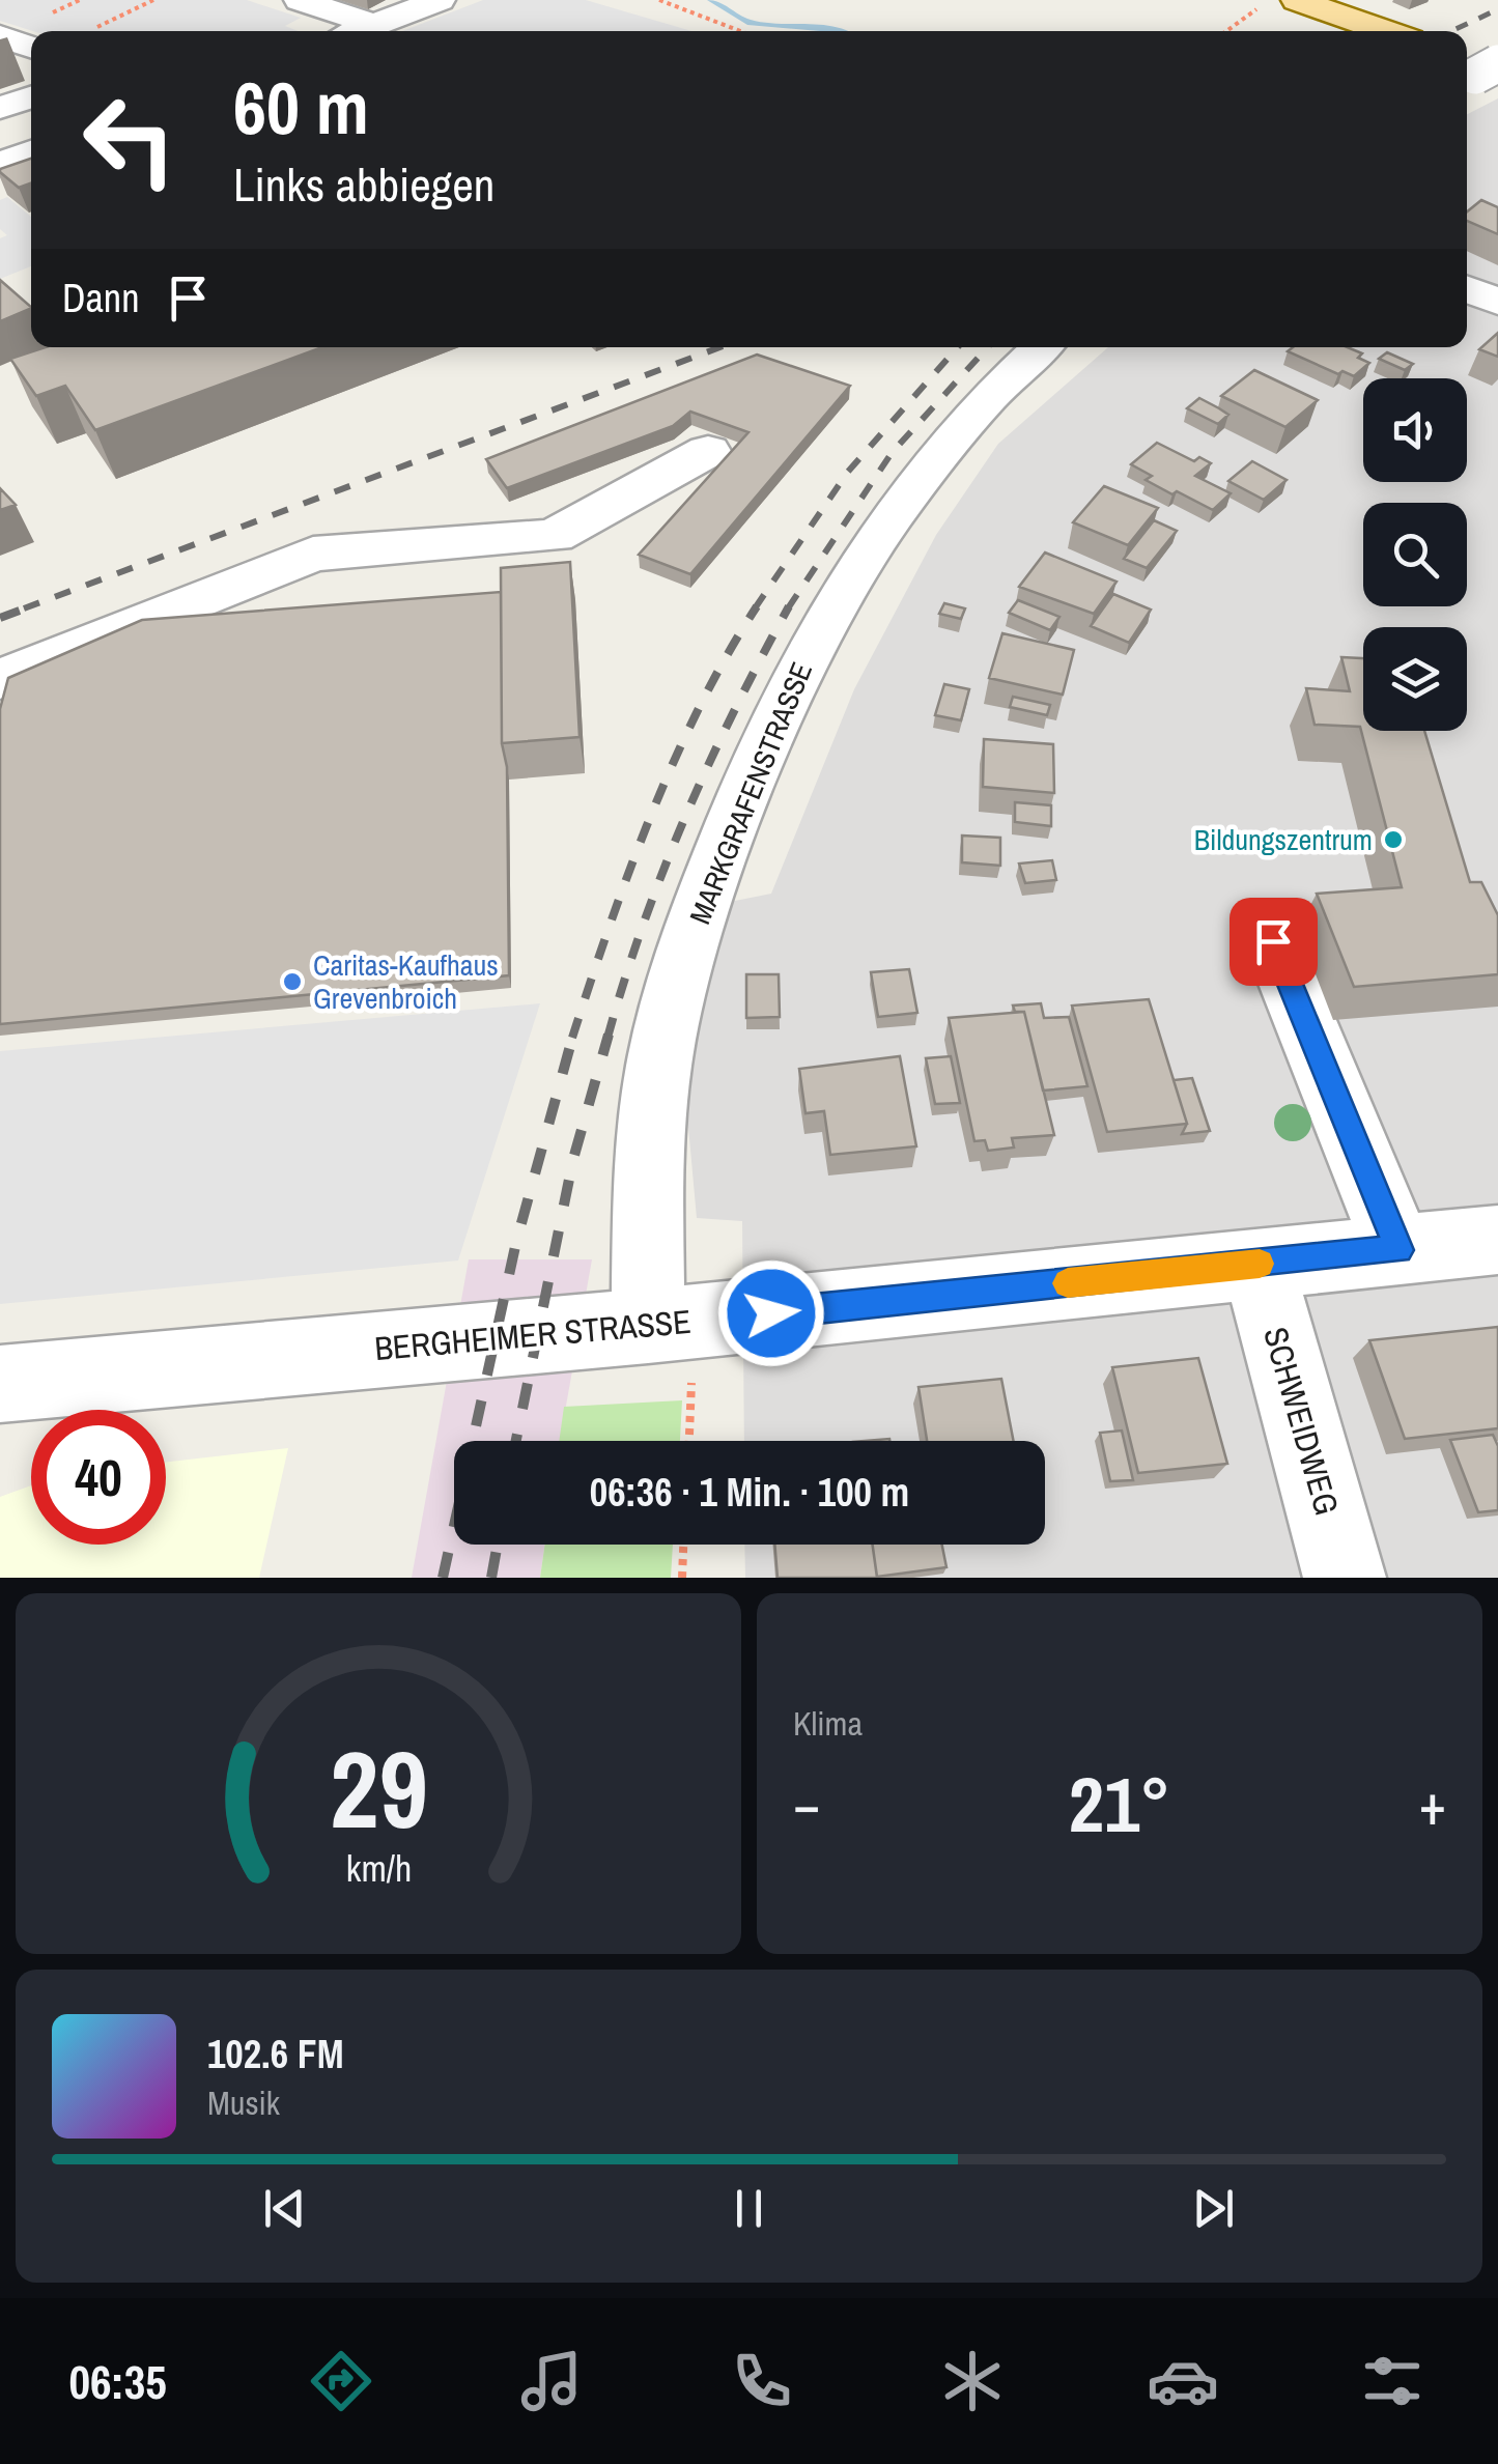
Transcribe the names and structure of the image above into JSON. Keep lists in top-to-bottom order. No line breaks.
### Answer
{"streets":{"street":["MARKGRAFENSTRASSE","BERGHEIMER STRASSE","SCHWEIDWEG"]},"crossings":[["MARKGRAFENSTRASSE","BERGHEIMER STRASSE"],["BERGHEIMER STRASSE","SCHWEIDWEG"]],"places":["Bildungszentrum","Caritas-Kaufhaus Grevenbroich"],"page":{"turn":["60 m","Links abbiegen"],"then":"Dann","limit":"40","trip":"06:36 · 1 Min. · 100 m","tile":"Klima","heat":["−","21°","+"],"song":["102.6 FM","Musik"],"tabs":"06:35","gauge":["29","km/h"]}}
